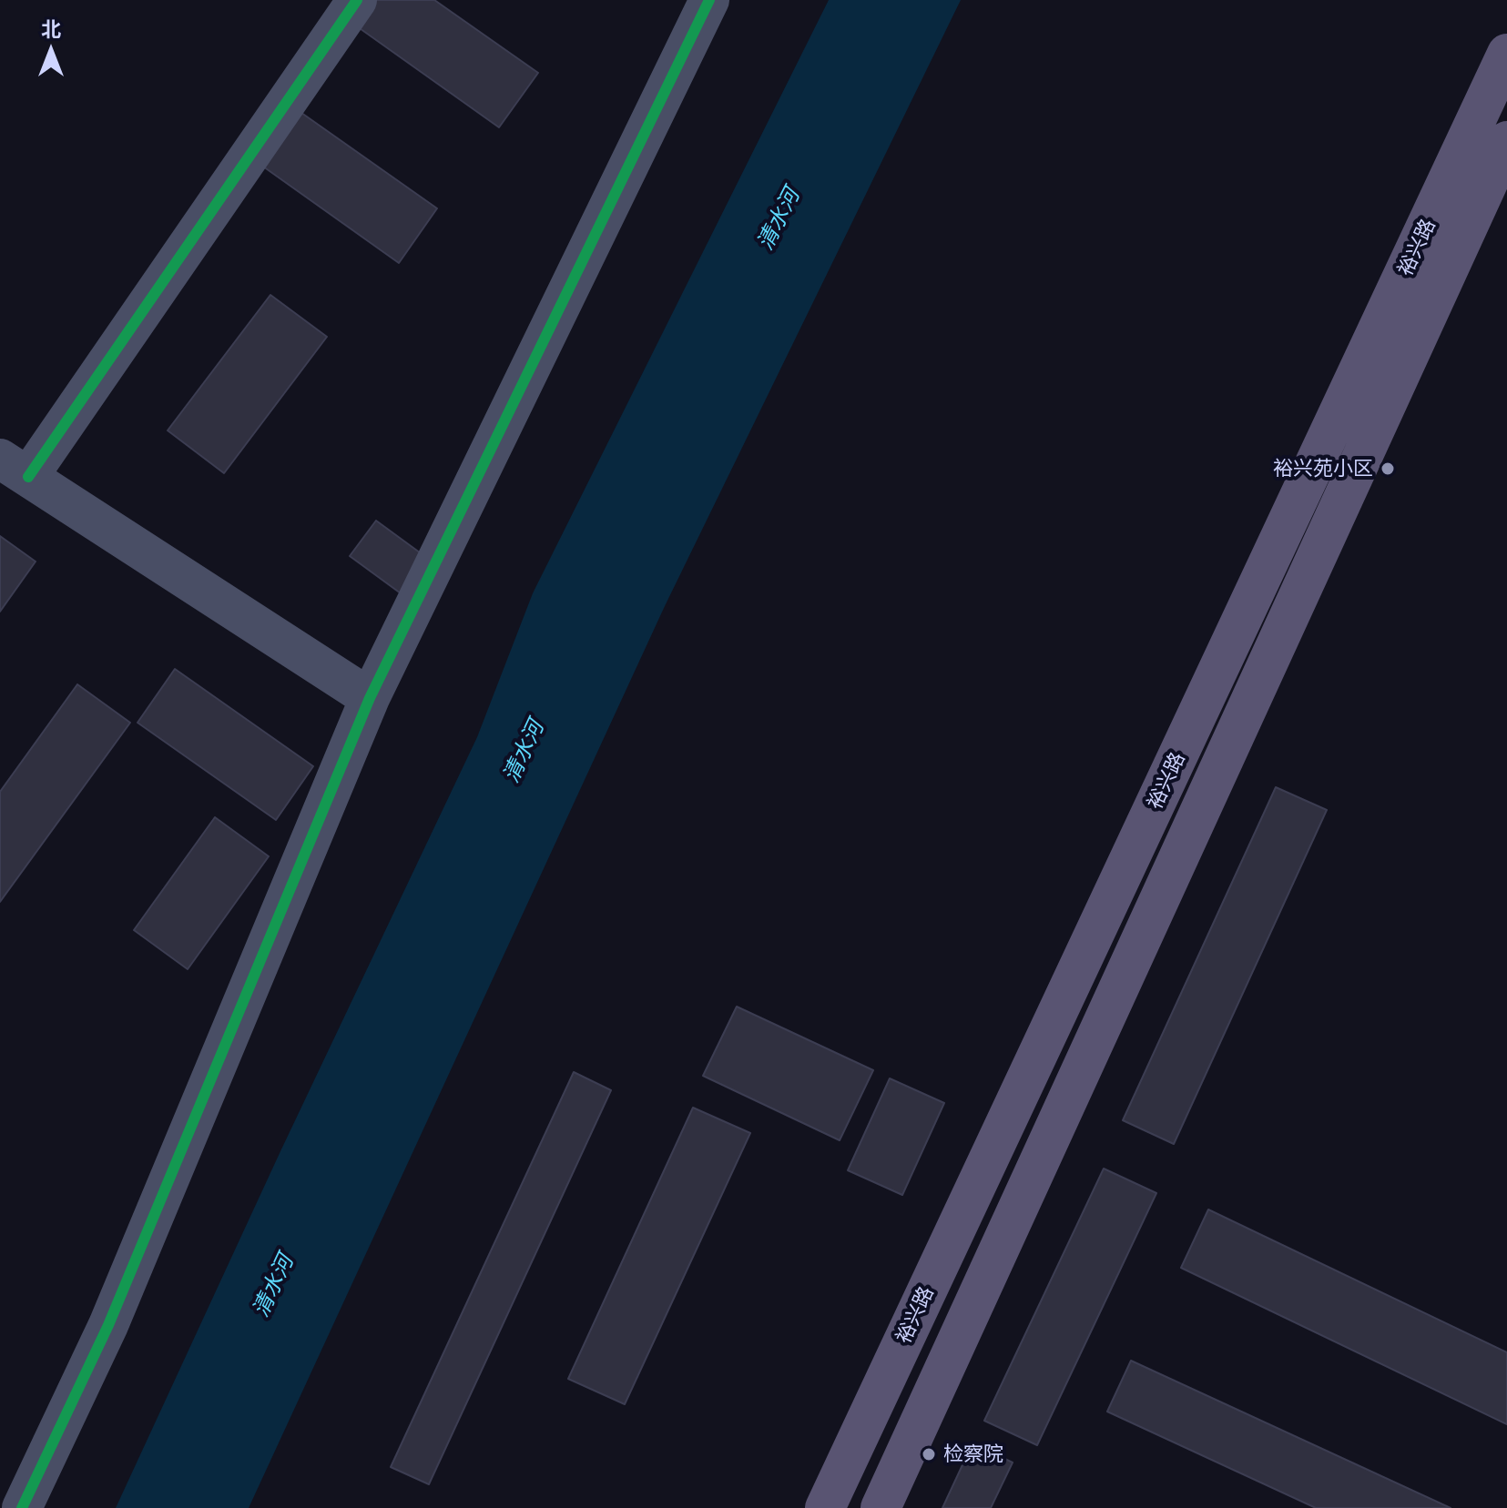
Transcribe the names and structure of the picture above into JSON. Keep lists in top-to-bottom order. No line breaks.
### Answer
{"streets":{"main road":["裕兴路"]},"water":["清水河"],"places":["裕兴苑小区","检察院"],"north":"top"}
